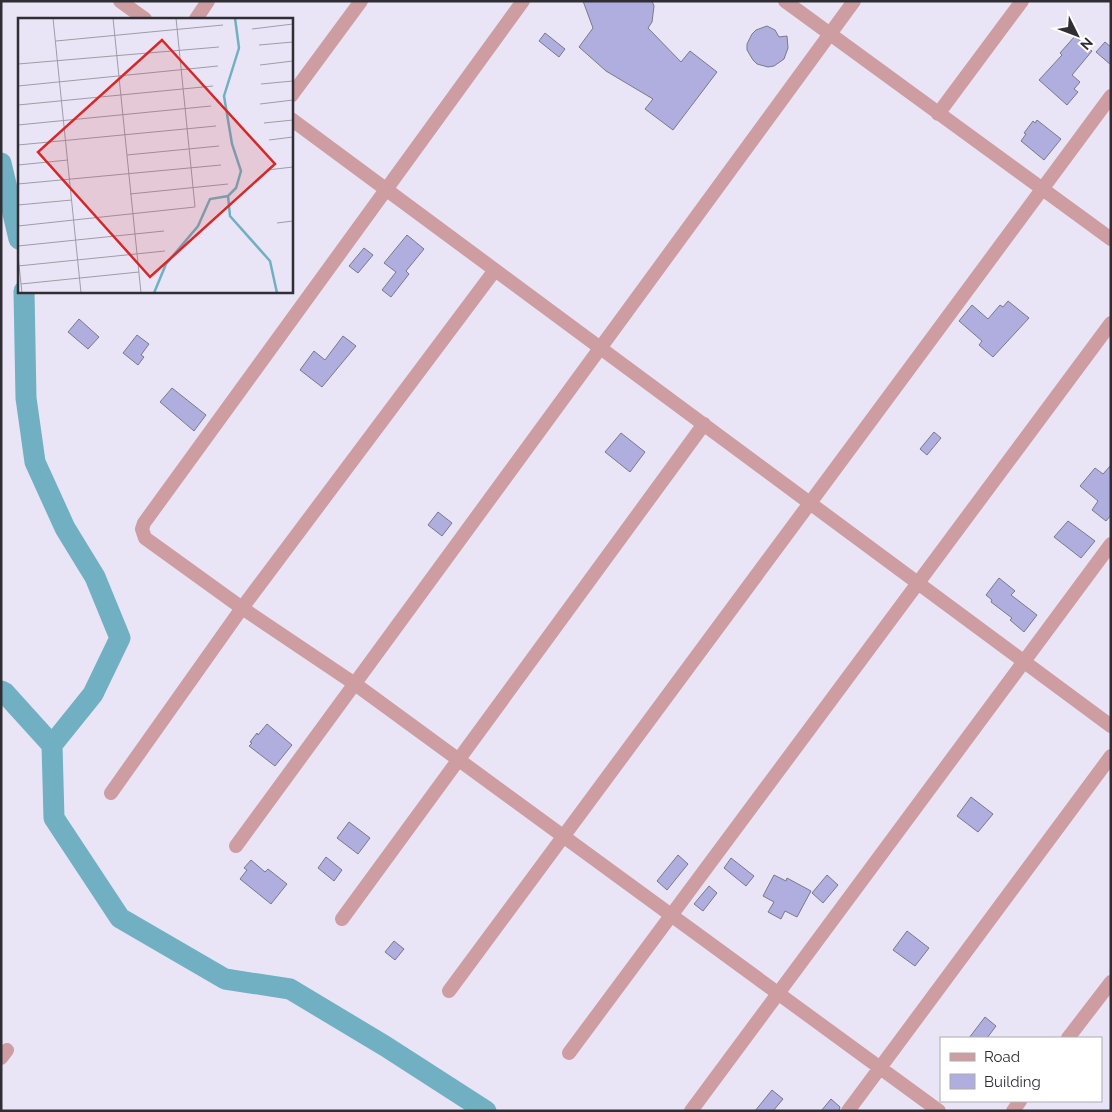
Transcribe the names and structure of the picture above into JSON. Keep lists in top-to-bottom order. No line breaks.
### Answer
{"legend":["Road","Building"],"north":"bottom right"}
